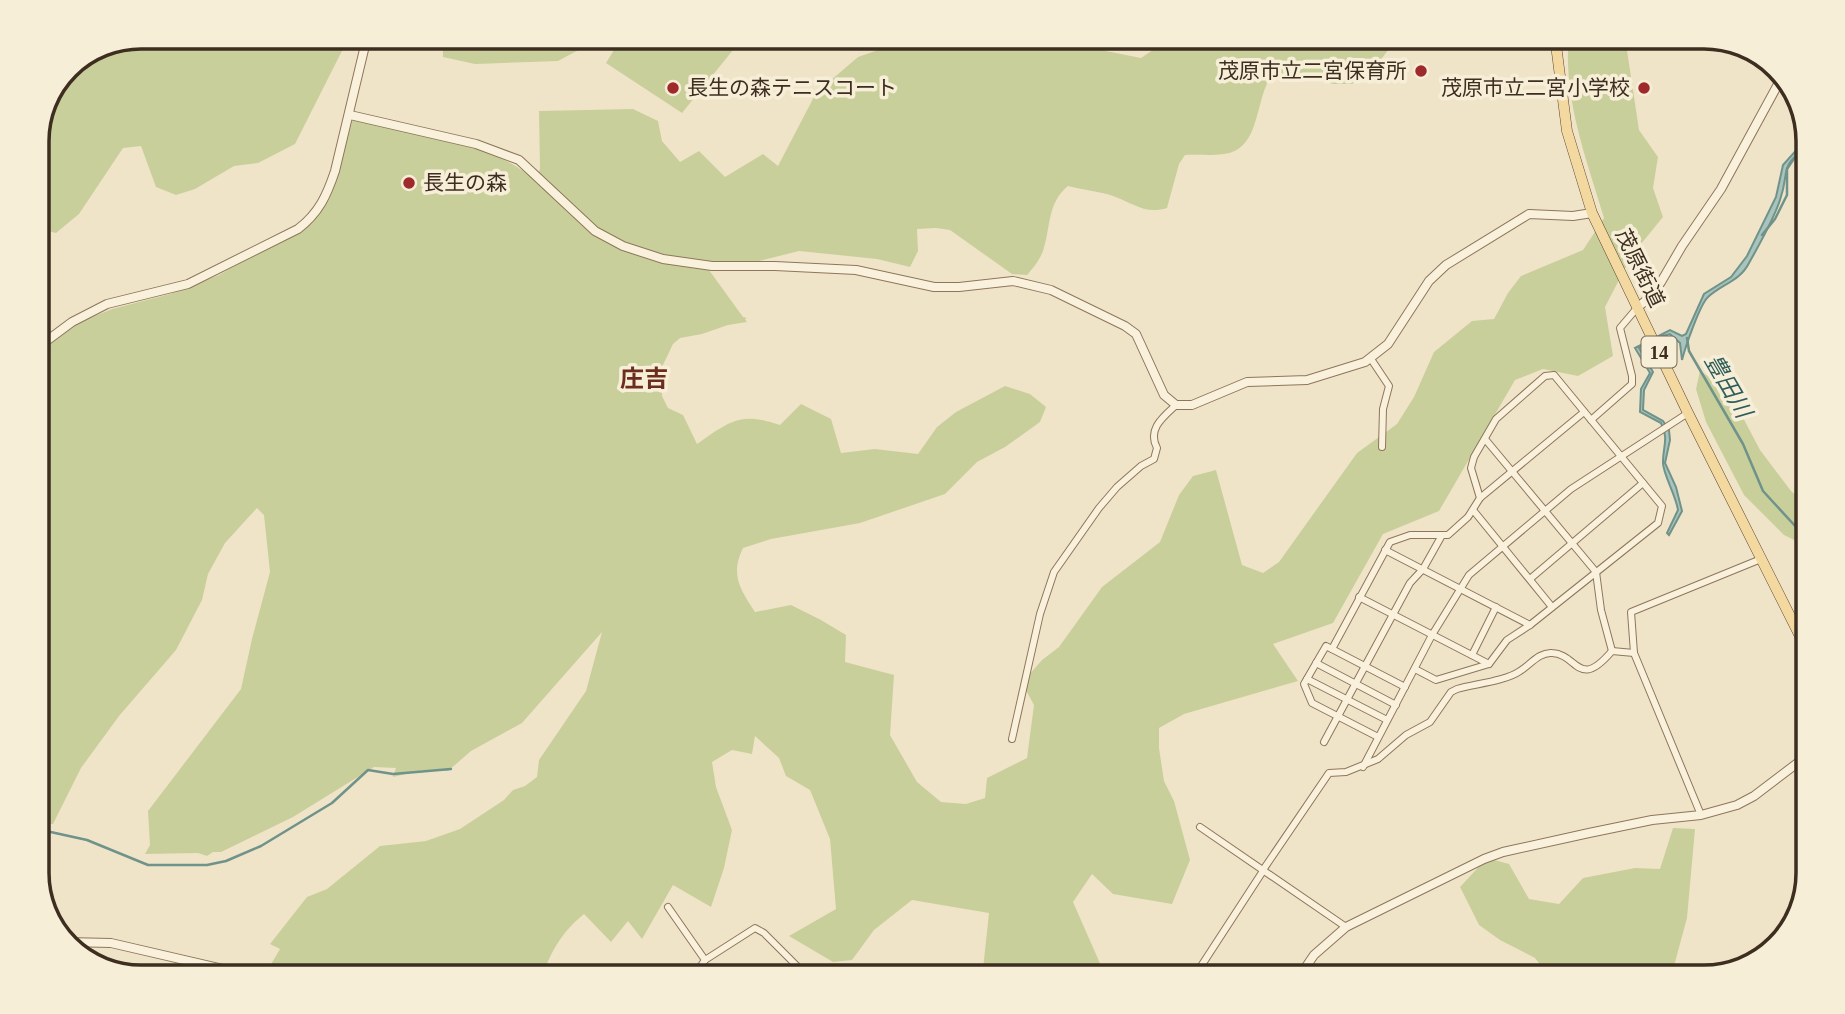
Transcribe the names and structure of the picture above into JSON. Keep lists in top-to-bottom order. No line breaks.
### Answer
{"streets":{"main road":["茂原街道","14"]},"districts":["庄吉"],"water":["豊田川"],"places":["茂原市立二宮保育所","長生の森テニスコート","茂原市立二宮小学校","長生の森"]}
